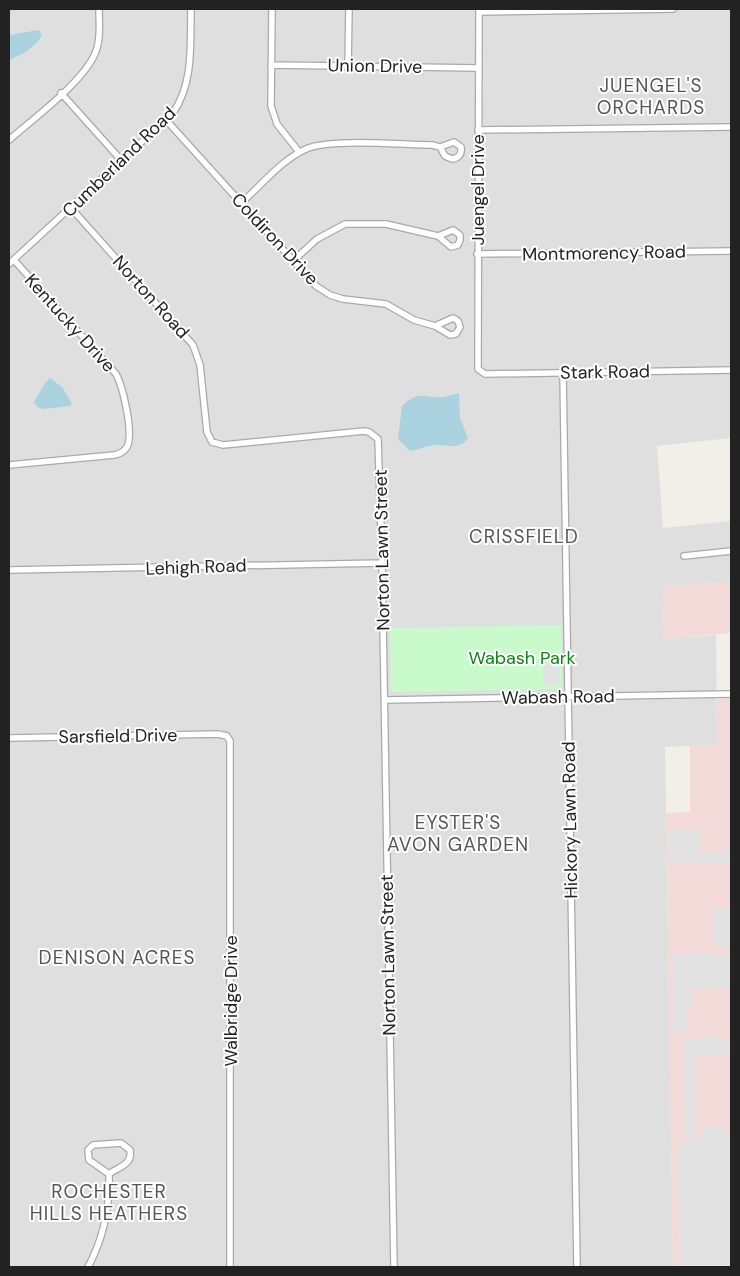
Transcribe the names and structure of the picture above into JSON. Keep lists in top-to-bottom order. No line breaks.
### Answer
{"streets":{"street":["Union Drive","Cumberland Road","Juengel Drive","Coldiron Drive","Montmorency Road","Norton Road","Kentucky Drive","Stark Road","Norton Lawn Street","Lehigh Road","Wabash Road","Sarsfield Drive","Hickory Lawn Road","Walbridge Drive"]},"crossings":[["Union Drive","Juengel Drive"],["Cumberland Road","Coldiron Drive"],["Cumberland Road","Norton Road"],["Cumberland Road","Kentucky Drive"],["Juengel Drive","Montmorency Road"],["Juengel Drive","Stark Road"],["Norton Road","Norton Lawn Street"],["Stark Road","Hickory Lawn Road"],["Norton Lawn Street","Lehigh Road"],["Norton Lawn Street","Wabash Road"],["Wabash Road","Hickory Lawn Road"],["Sarsfield Drive","Walbridge Drive"]],"districts":["JUENGEL'S ORCHARDS","CRISSFIELD","EYSTER'S AVON GARDEN","DENISON ACRES","ROCHESTER HILLS HEATHERS"],"parks":["Wabash Park"]}
